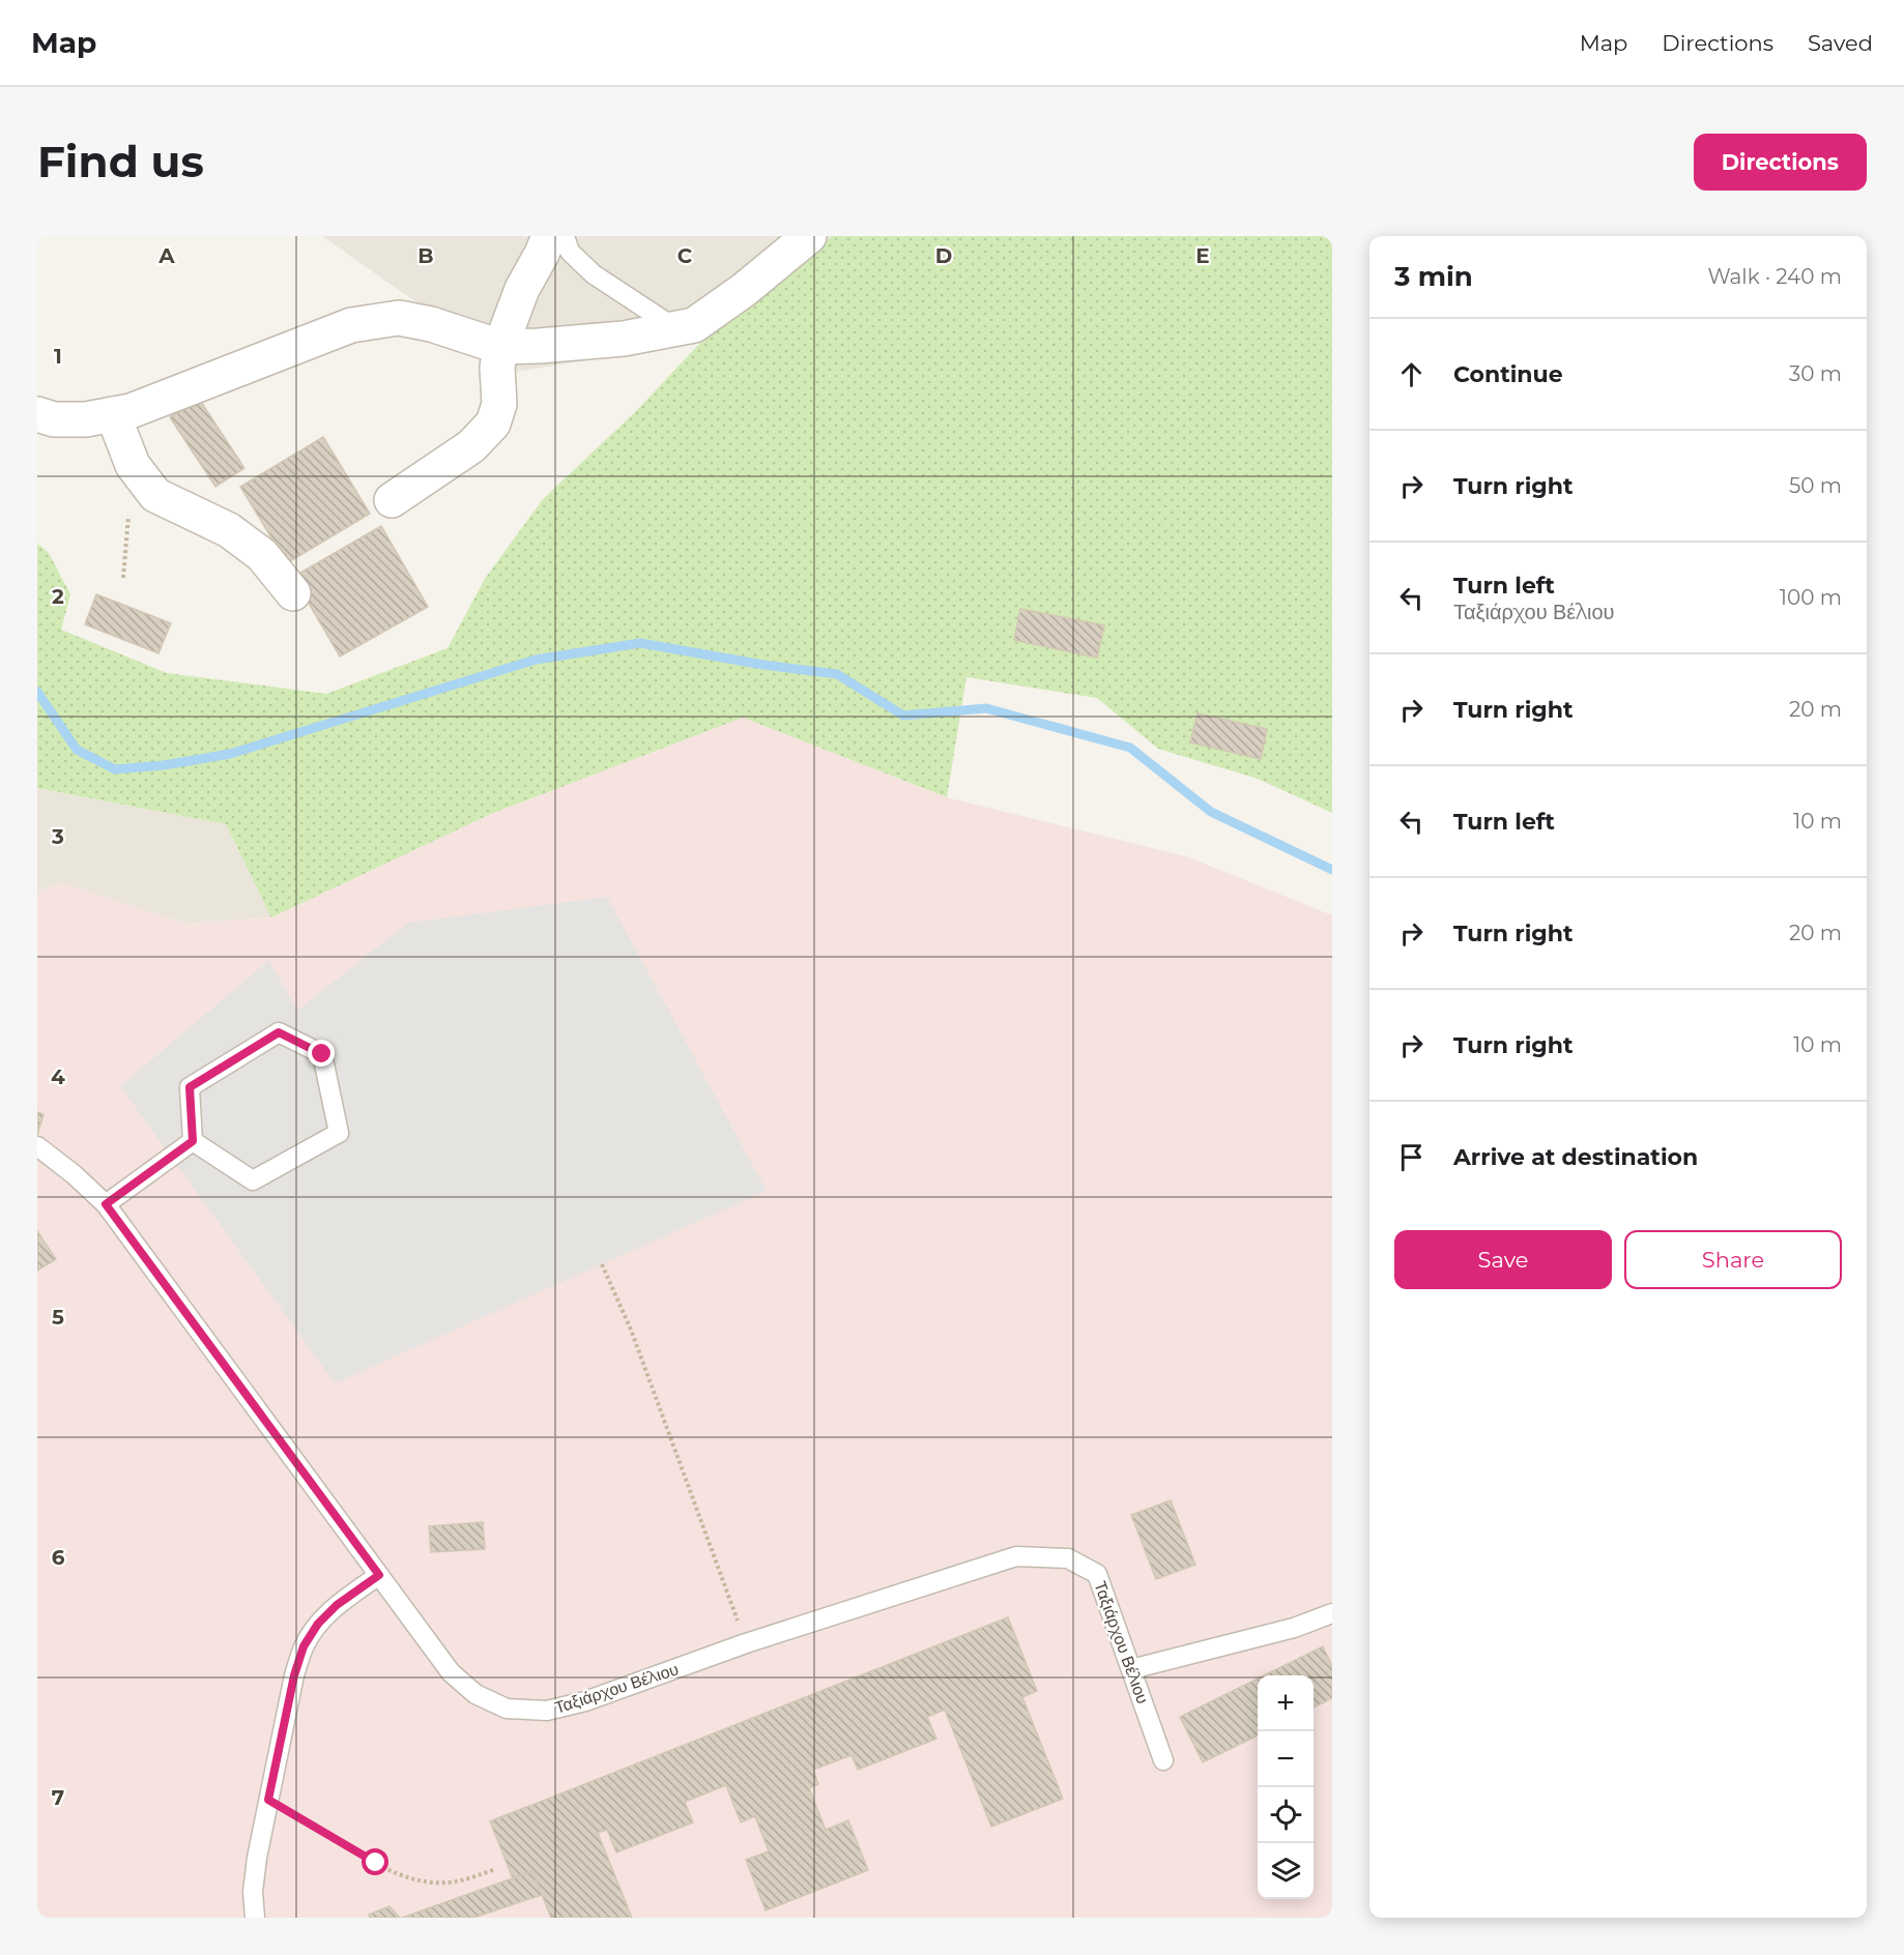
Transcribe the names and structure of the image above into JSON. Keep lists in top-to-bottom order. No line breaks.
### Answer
{"streets":{"lane":["Ταξιάρχου Βέλιου"]},"page":{"header":"Map","nav":["Map","Directions","Saved"],"buttons":["Directions",["Save","Share"]],"title":"Find us","heading":["3 min","Walk · 240 m"],"list":[["Continue","30 m"],["Turn right","50 m"],["Turn left","Ταξιάρχου Βέλιου","100 m"],["Turn right","20 m"],["Turn left","10 m"],["Turn right","20 m"],["Turn right","10 m"],"Arrive at destination"],"map_buttons":["+","−"]},"grid":{"columns":["A","B","C","D","E"],"rows":["1","2","3","4","5","6","7"]}}
